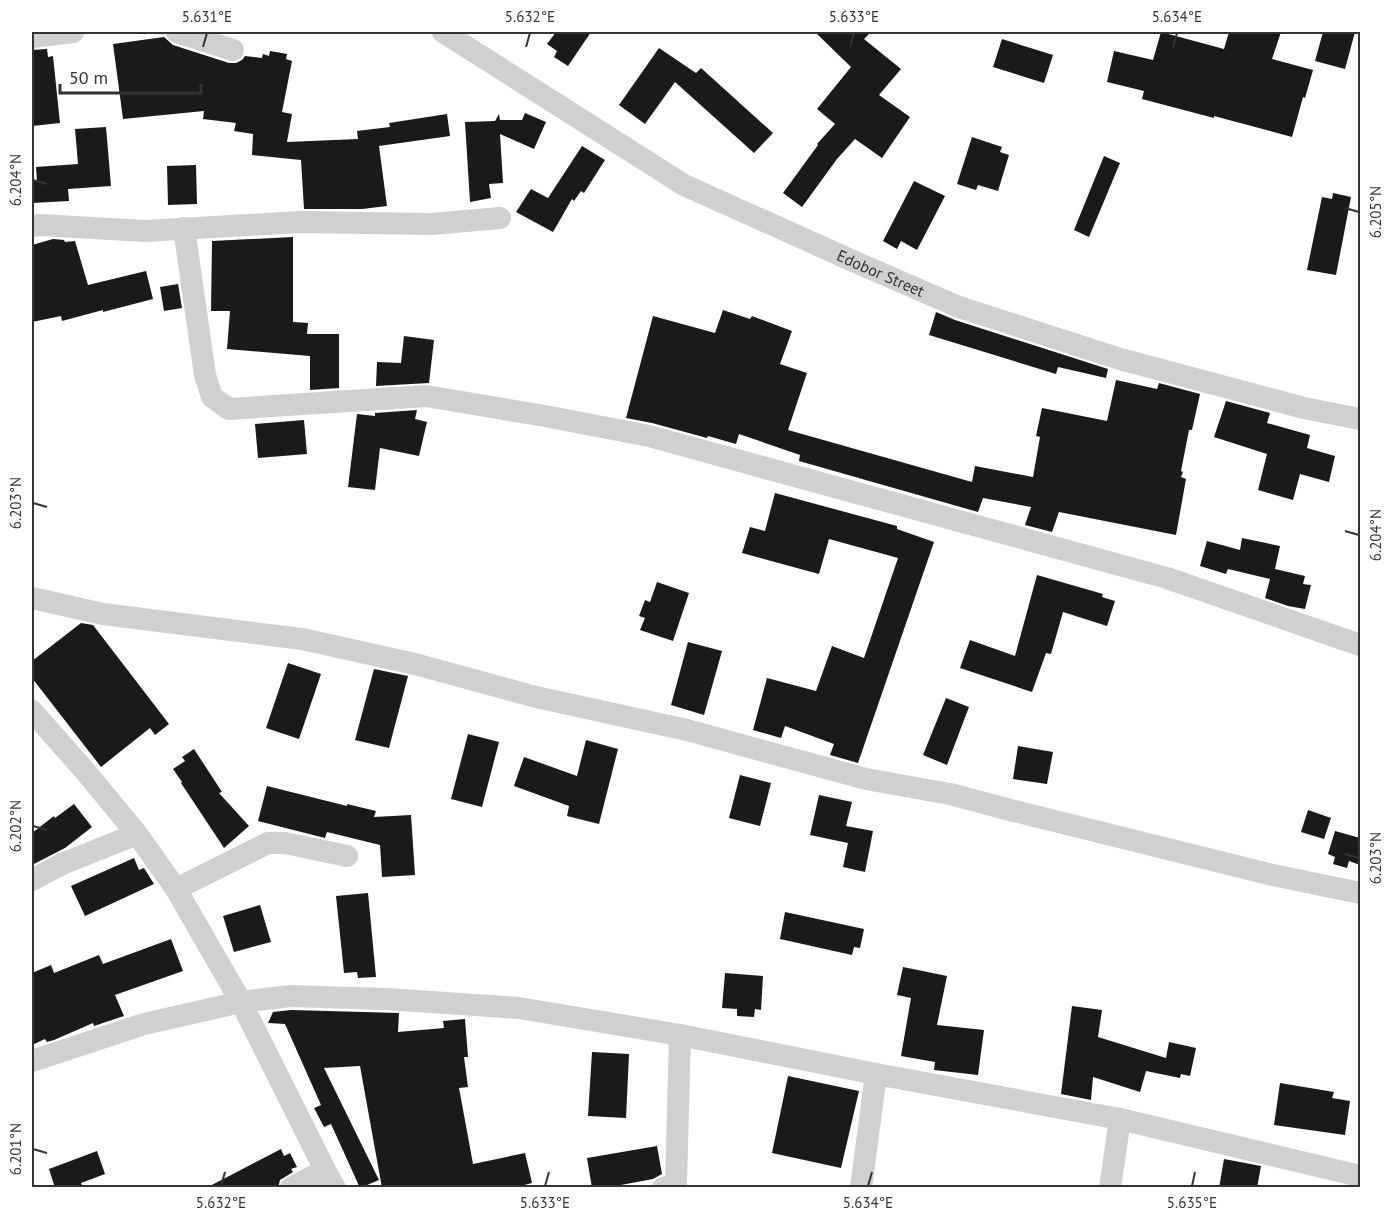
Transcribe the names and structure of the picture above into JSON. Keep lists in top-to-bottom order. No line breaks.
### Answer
{"streets":{"street":["Edobor Street"]},"scale_bar":"50 m","coordinates":["5.631°E","5.632°E","5.633°E","5.634°E","6.204°N","6.205°N","6.203°N","6.202°N","6.201°N","5.635°E"]}
